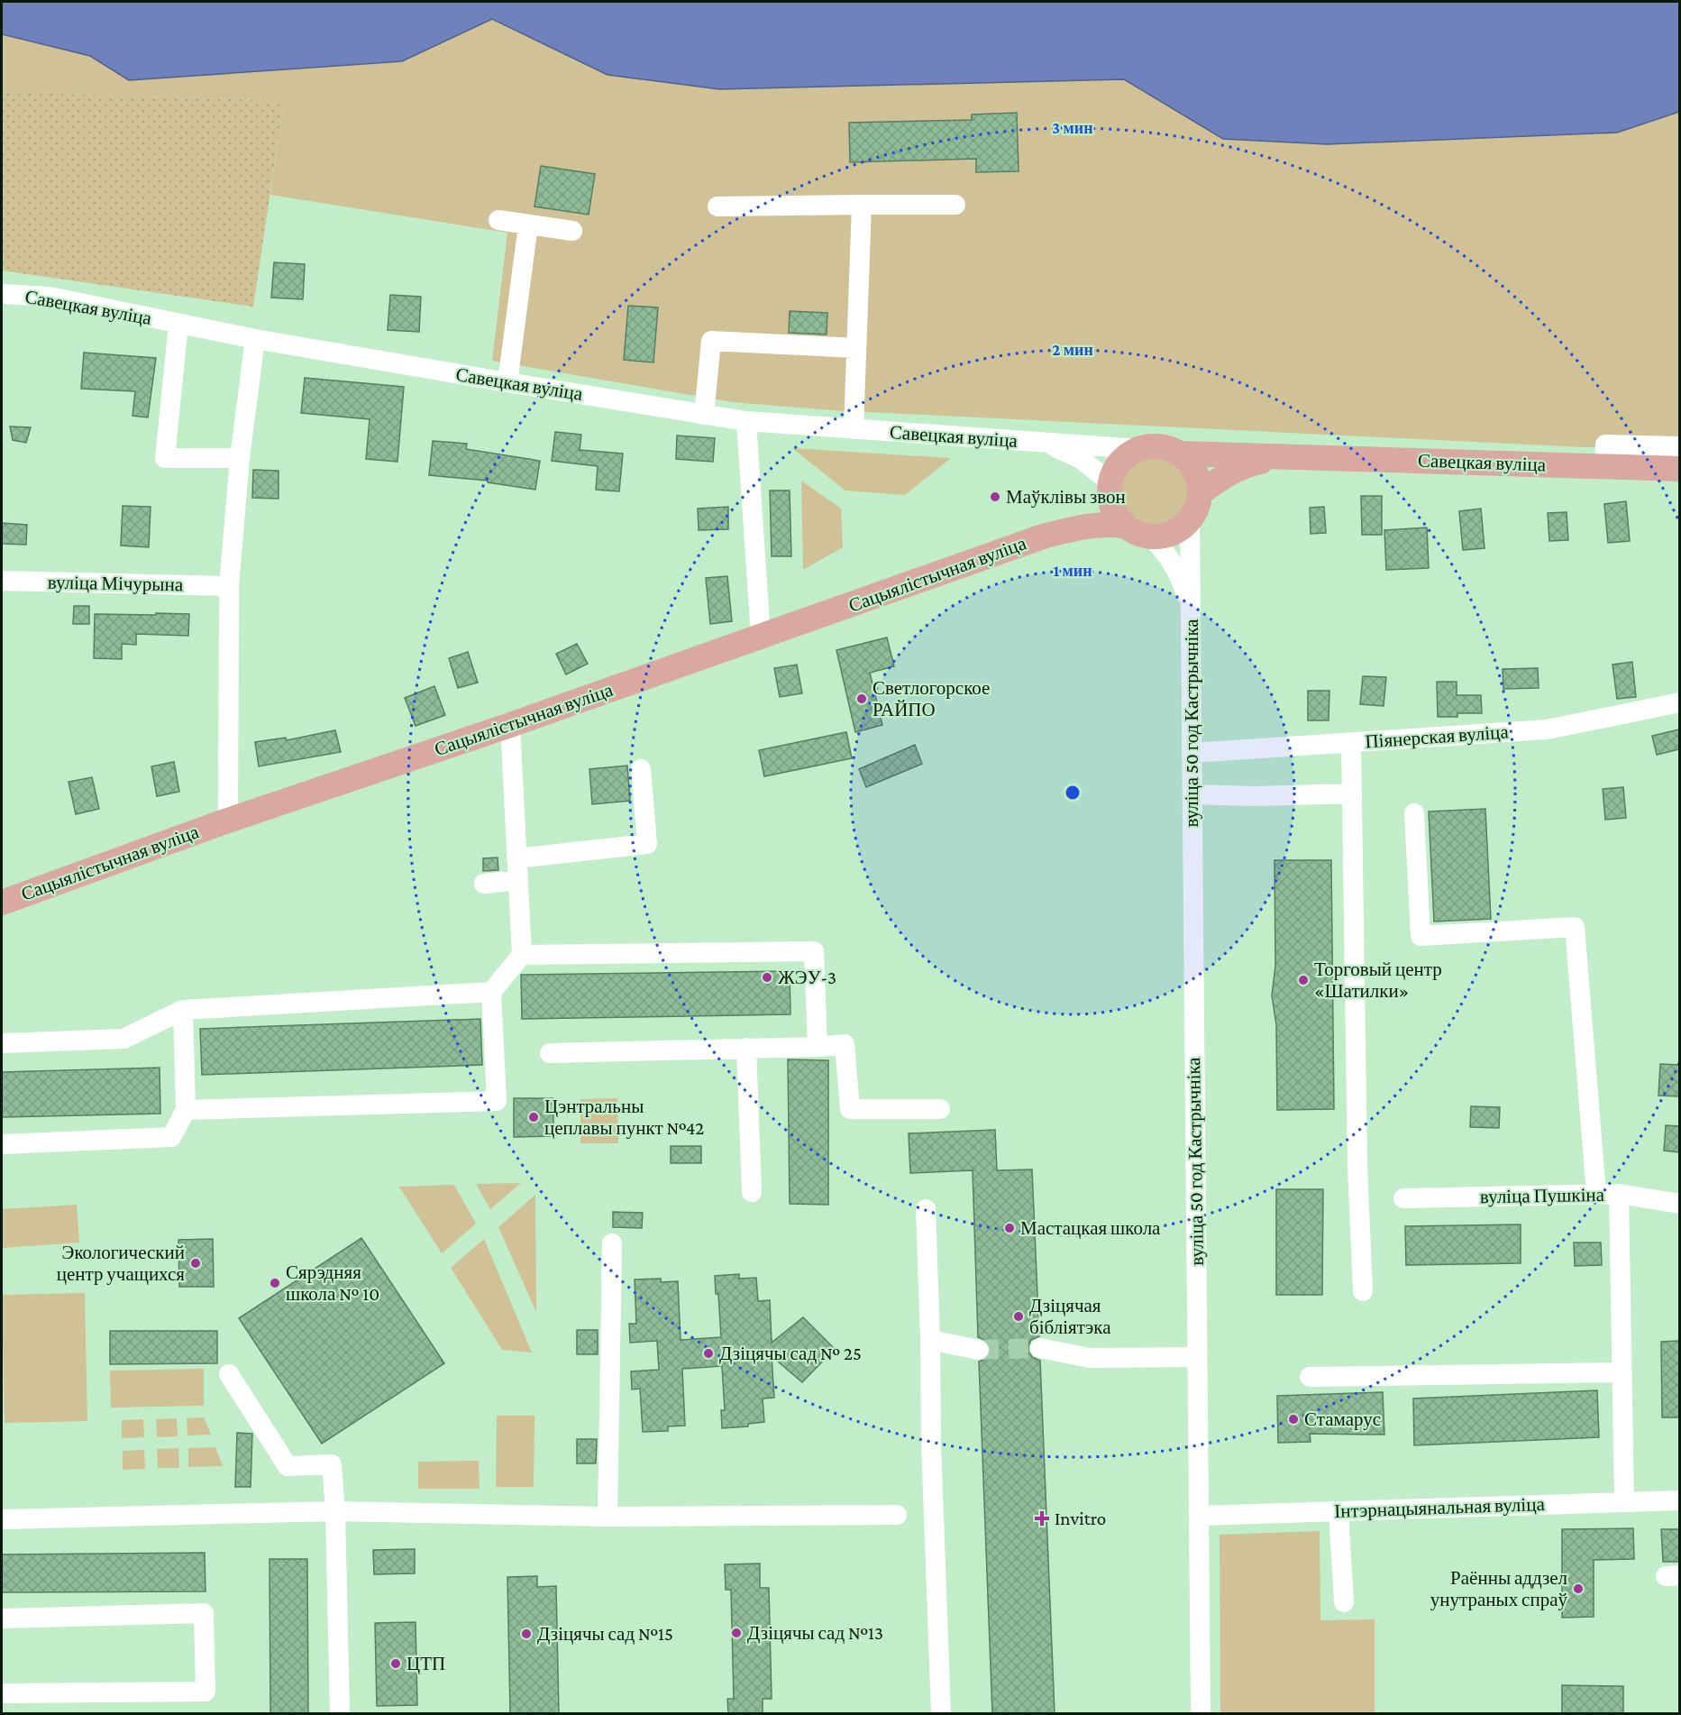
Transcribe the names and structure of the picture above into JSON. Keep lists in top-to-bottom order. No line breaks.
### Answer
{"streets":{"main road":["Савецкая вуліца","Сацыялістычная вуліца"],"street":["вуліца Мічурына","вуліца 50 год Кастрычніка","Піянерская вуліца","вуліца Пушкіна","Інтэрнацыянальная вуліца"]},"crossings":[["Савецкая вуліца","Сацыялістычная вуліца"],["Савецкая вуліца","вуліца 50 год Кастрычніка"],["Сацыялістычная вуліца","вуліца 50 год Кастрычніка"],["вуліца 50 год Кастрычніка","Піянерская вуліца"],["вуліца 50 год Кастрычніка","Інтэрнацыянальная вуліца"]],"places":{"other":["Маўклівы звон","Светлогорское РАЙПО","ЖЭУ-3","Торговый центр «Шатилки»","Цэнтральны цеплавы пункт №42","Мастацкая школа","Экологический центр учащихся","Сярэдняя школа № 10","Дзіцячая бібліятэка","Дзіцячы сад № 25","Стамарус","Раённы аддзел унутраных спраў","Дзіцячы сад №13","Дзіцячы сад №15","ЦТП"],"health":["Invitro"]},"rings":["3 мин","2 мин","1 мин"]}
